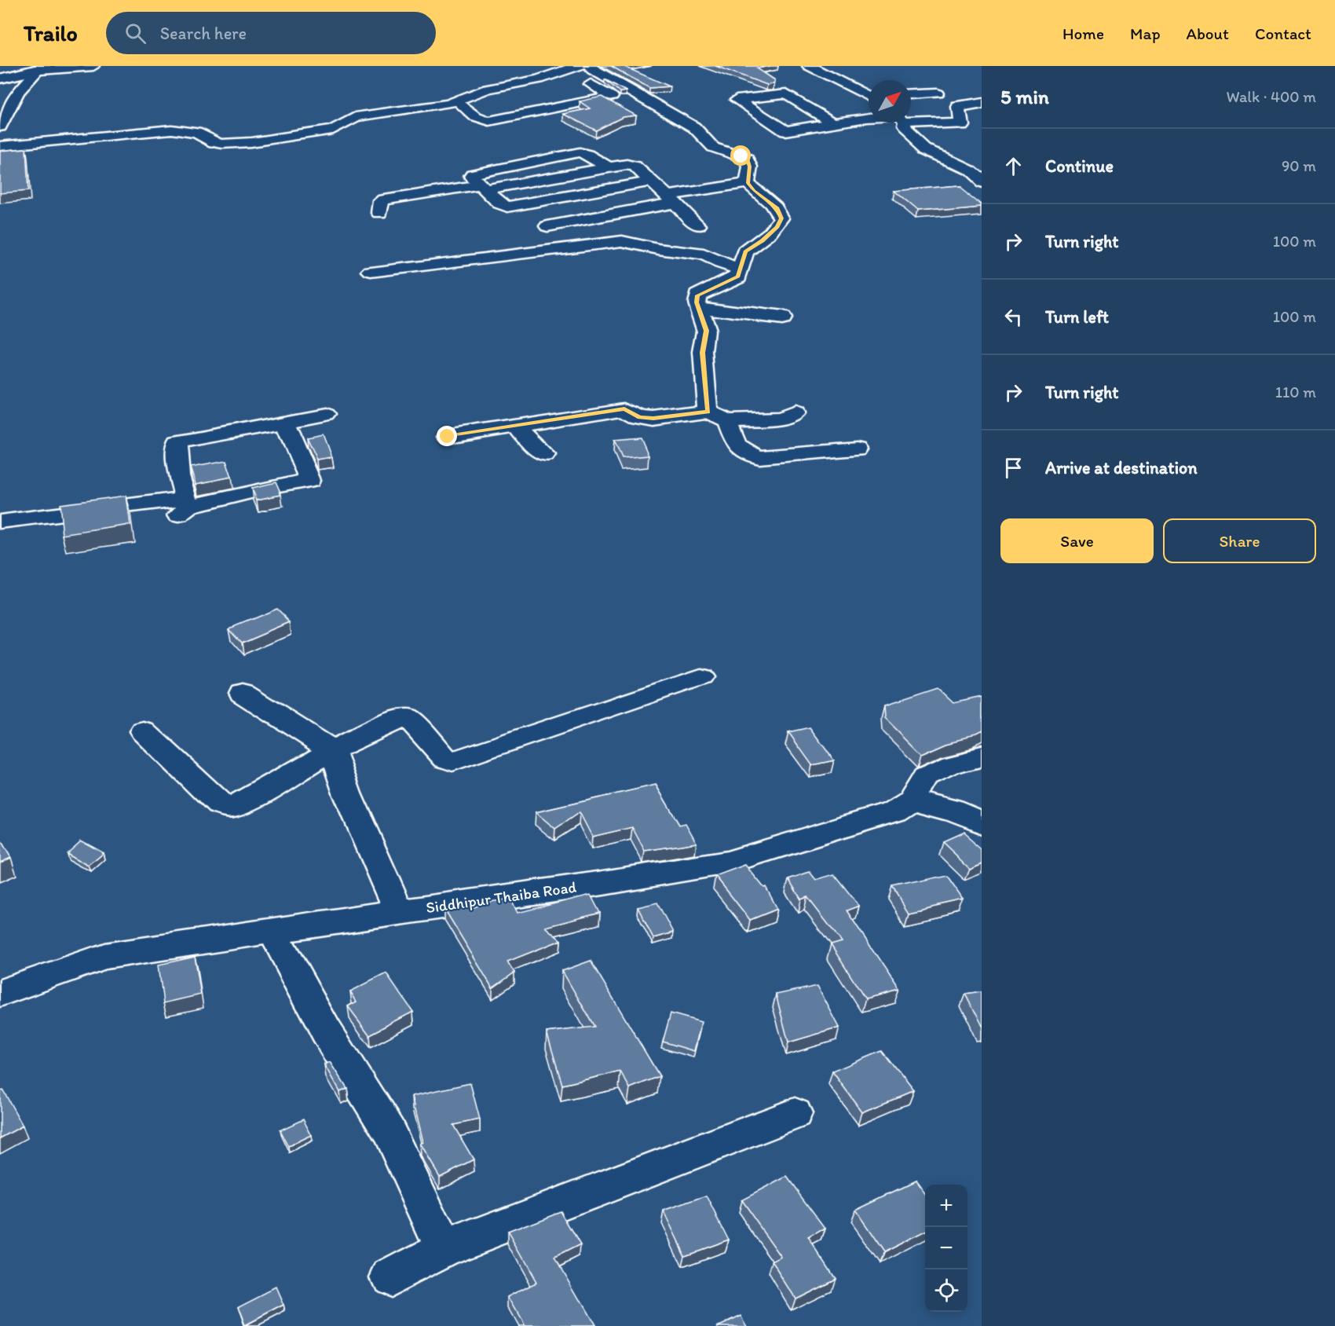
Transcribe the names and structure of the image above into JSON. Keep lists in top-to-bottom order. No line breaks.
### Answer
{"streets":{"street":["Siddhipur Thaiba Road"]},"north":"top right","page":{"header":"Trailo","search":"Search here","nav":["Home","Map","About","Contact"],"heading":["5 min","Walk · 400 m"],"list":[["Continue","90 m"],["Turn right","100 m"],["Turn left","100 m"],["Turn right","110 m"],"Arrive at destination"],"buttons":["Save","Share"],"map_buttons":["+","−"]}}
